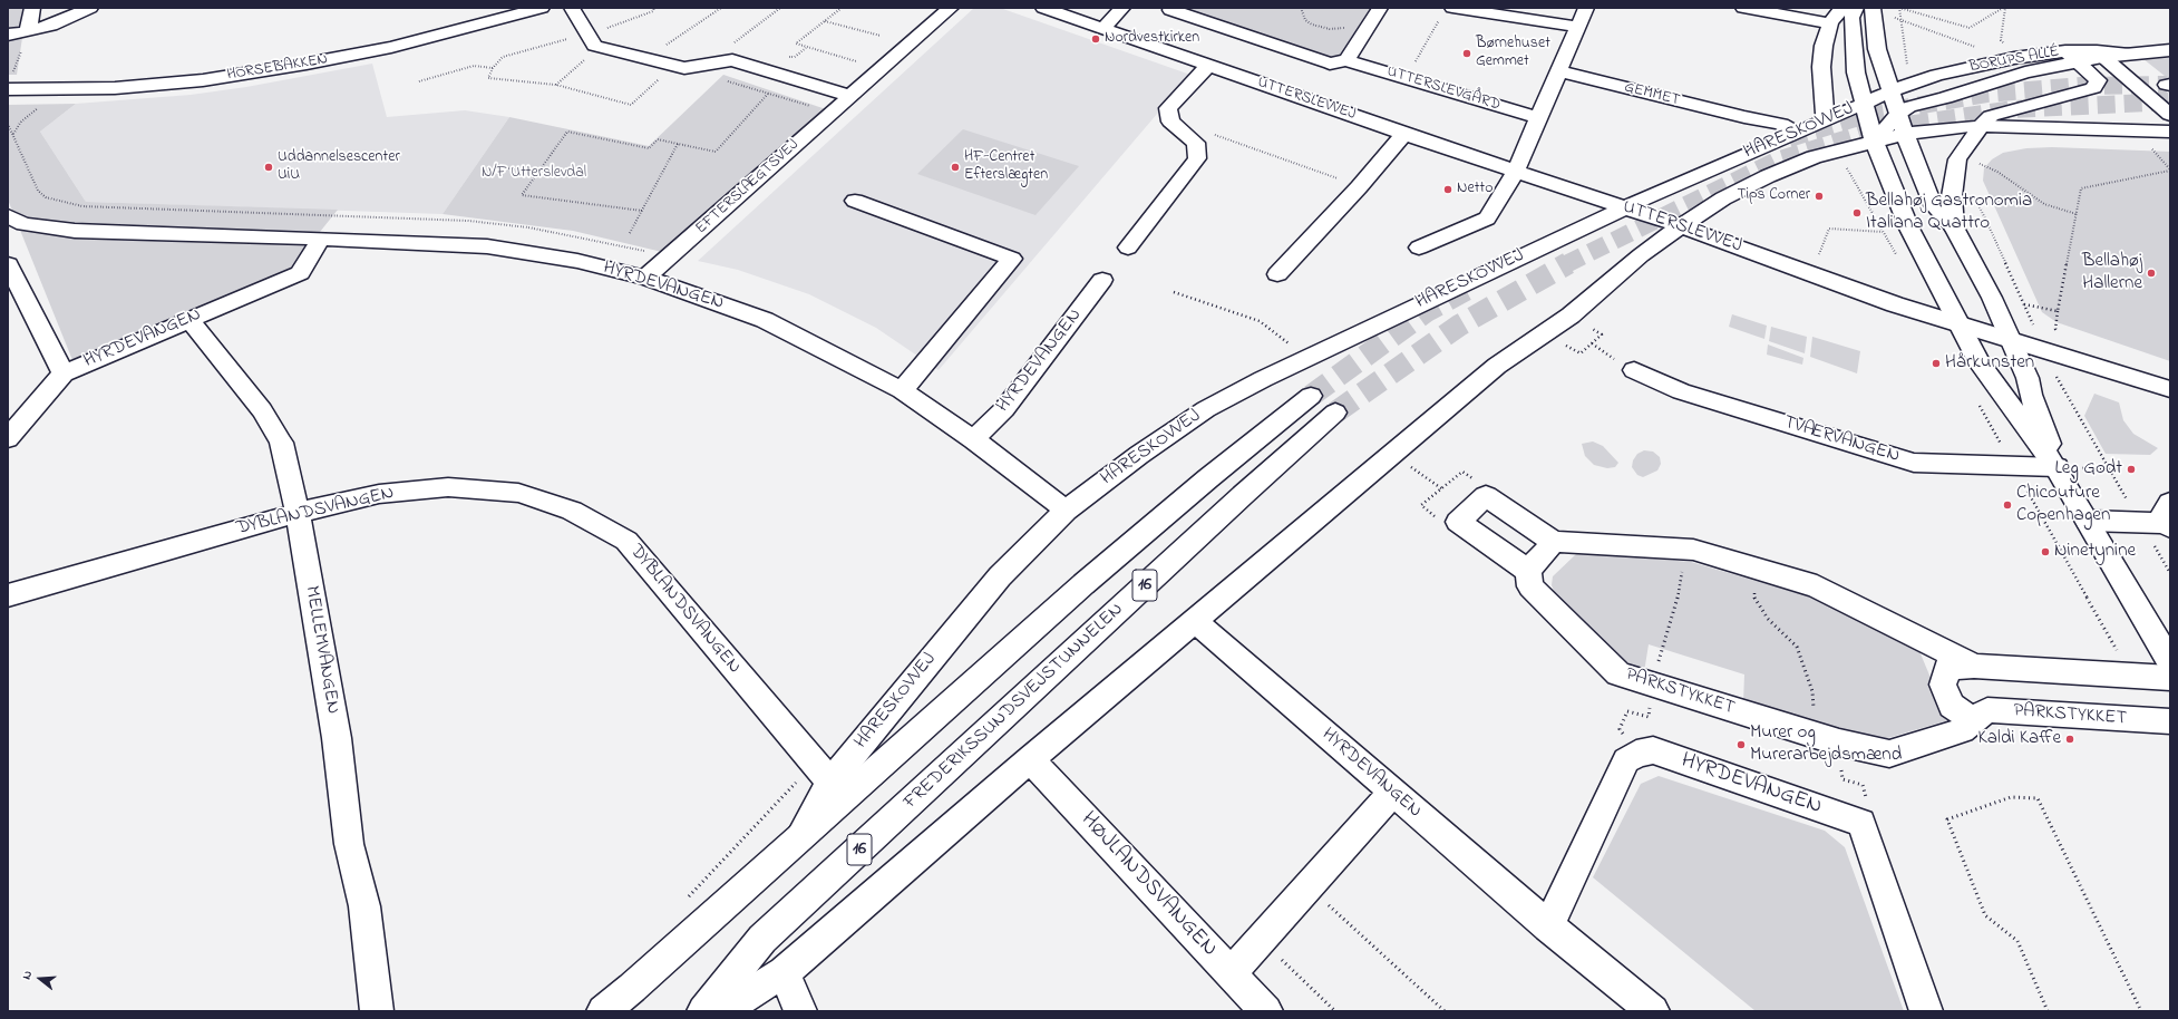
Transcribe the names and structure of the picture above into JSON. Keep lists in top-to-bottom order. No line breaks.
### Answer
{"streets":{"street":["BORUPS ALLÉ","HORSEBAKKEN","UTTERSLEVGÅRD","GEMMET","UTTERSLEVVEJ","HARESKOVVEJ","EFTERSLÆGTSVEJ","HYRDEVANGEN","TVÆRVANGEN","DYBLANDSVANGEN","16","MELLEMVANGEN","PARKSTYKKET","FREDERIKSSUNDSVEJSTUNNELEN","HØJLANDSVANGEN"]},"crossings":[["BORUPS ALLÉ","HARESKOVVEJ"],["GEMMET","HARESKOVVEJ"],["UTTERSLEVVEJ","HARESKOVVEJ"],["HARESKOVVEJ","HYRDEVANGEN"],["HARESKOVVEJ","DYBLANDSVANGEN"],["HARESKOVVEJ","16"],["HARESKOVVEJ","HØJLANDSVANGEN"],["EFTERSLÆGTSVEJ","HYRDEVANGEN"],["HYRDEVANGEN","MELLEMVANGEN"],["DYBLANDSVANGEN","MELLEMVANGEN"]],"parks":["N/F Utterslevdal"],"places":["Nordvestkirken","Børnehuset Gemmet","Uddannelsescenter UiU","HF-Centret Efterslægten","Netto","Tips Corner","Bellahøj Gastronomia Italiana Quattro","Bellahøj Hallerne","Hårkunsten","Leg Godt","Chicouture Copenhagen","Ninetynine","Kaldi Kaffe","Murer og Murerarbejdsmænd"],"north":"left"}
